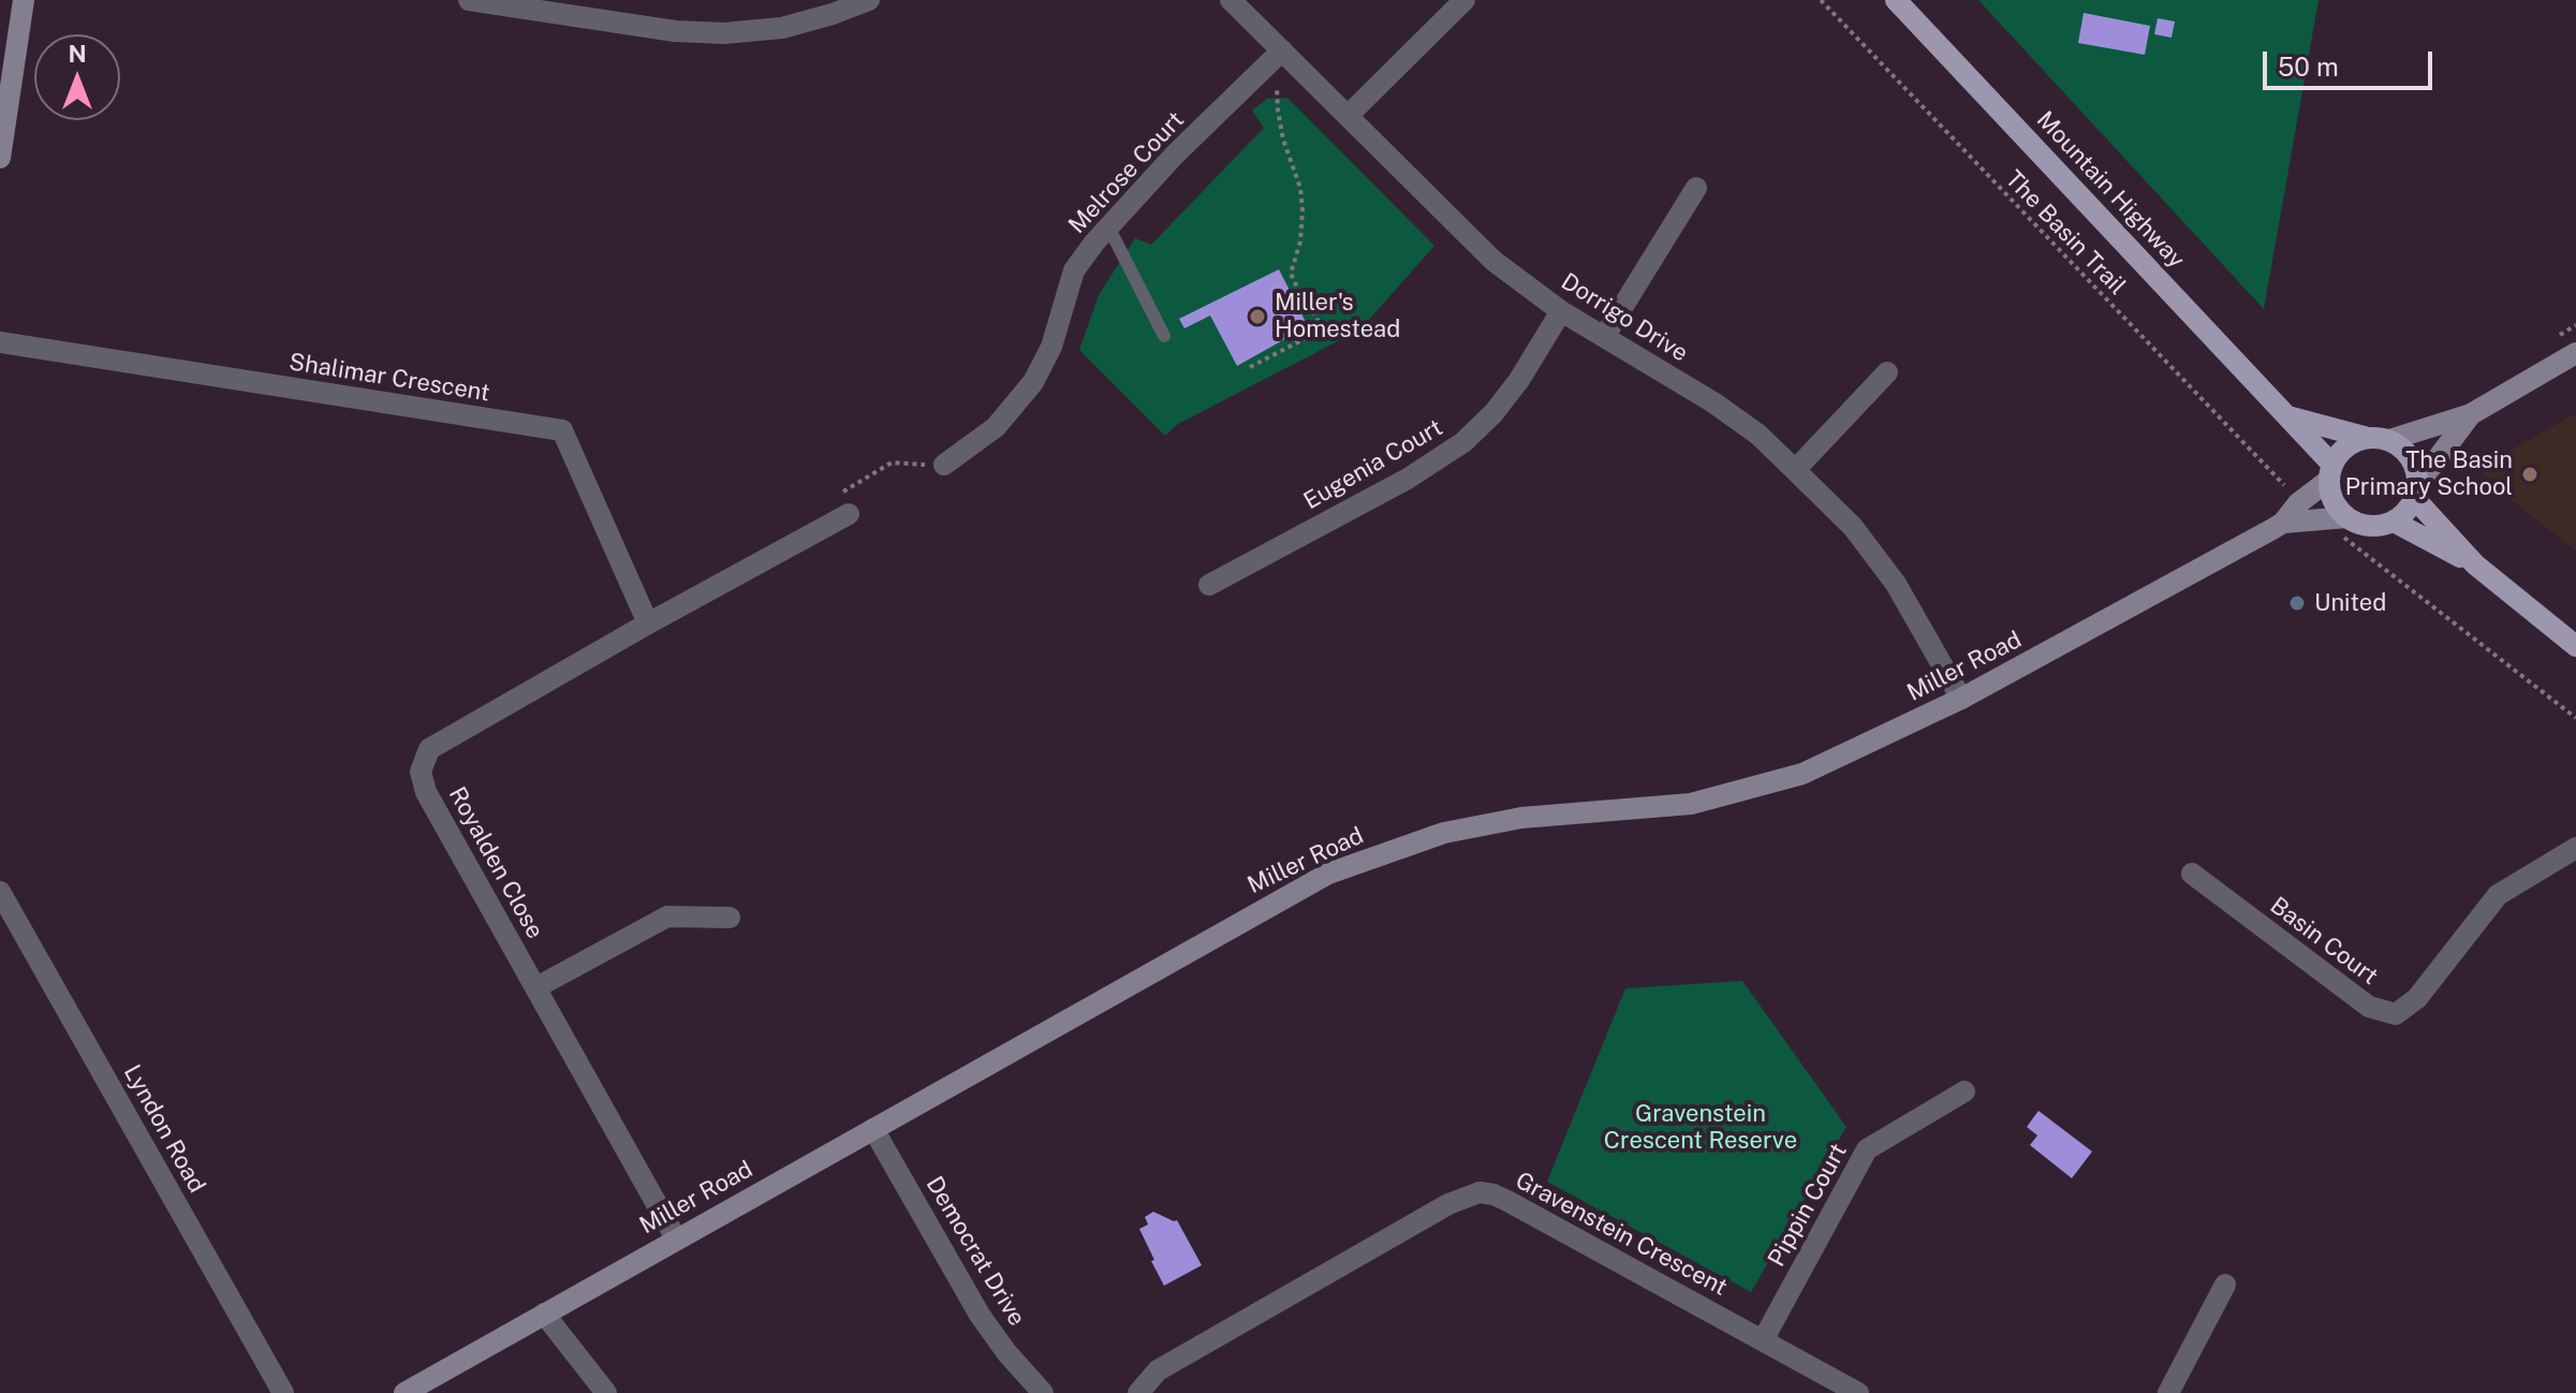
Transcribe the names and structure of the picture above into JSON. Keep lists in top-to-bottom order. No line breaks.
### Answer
{"streets":{"main road":["Mountain Highway","Miller Road"],"street":["Melrose Court","Dorrigo Drive","Shalimar Crescent","Eugenia Court","Royalden Close","Basin Court","Lyndon Road","Pippin Court","Gravenstein Crescent","Democrat Drive"],"path":["The Basin Trail"]},"crossings":[["Melrose Court","Dorrigo Drive"],["Mountain Highway","Miller Road"],["Dorrigo Drive","Eugenia Court"],["Dorrigo Drive","Miller Road"],["Shalimar Crescent","Royalden Close"],["Miller Road","Royalden Close"],["Miller Road","Democrat Drive"],["Pippin Court","Gravenstein Crescent"]],"parks":["Gravenstein Crescent Reserve"],"places":["Miller's Homestead","The Basin Primary School","United"],"scale_bar":"50 m","north":"top"}
